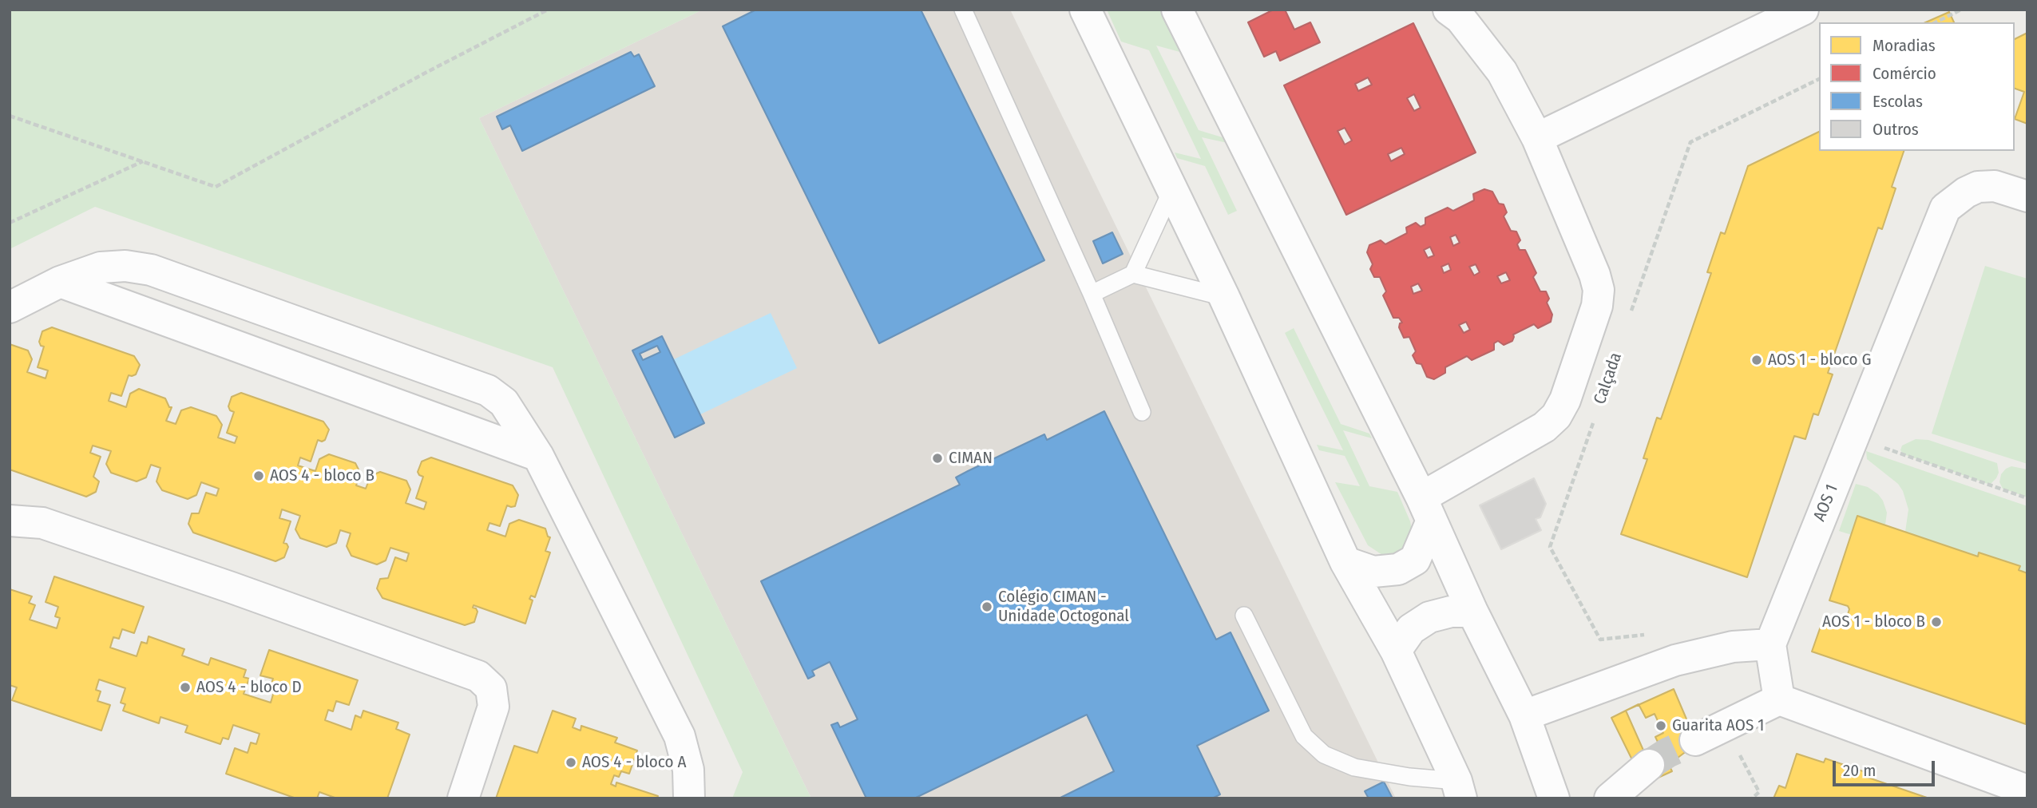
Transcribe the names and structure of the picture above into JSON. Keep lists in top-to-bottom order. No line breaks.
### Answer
{"streets":{"street":["AOS 1"],"path":["Calçada"]},"places":["AOS 1 - bloco G","CIMAN","AOS 4 - bloco B","Colégio CIMAN - Unidade Octogonal","AOS 1 - bloco B","AOS 4 - bloco D","Guarita AOS 1","AOS 4 - bloco A"],"legend":["Moradias","Comércio","Escolas","Outros"],"scale_bar":"20 m"}
